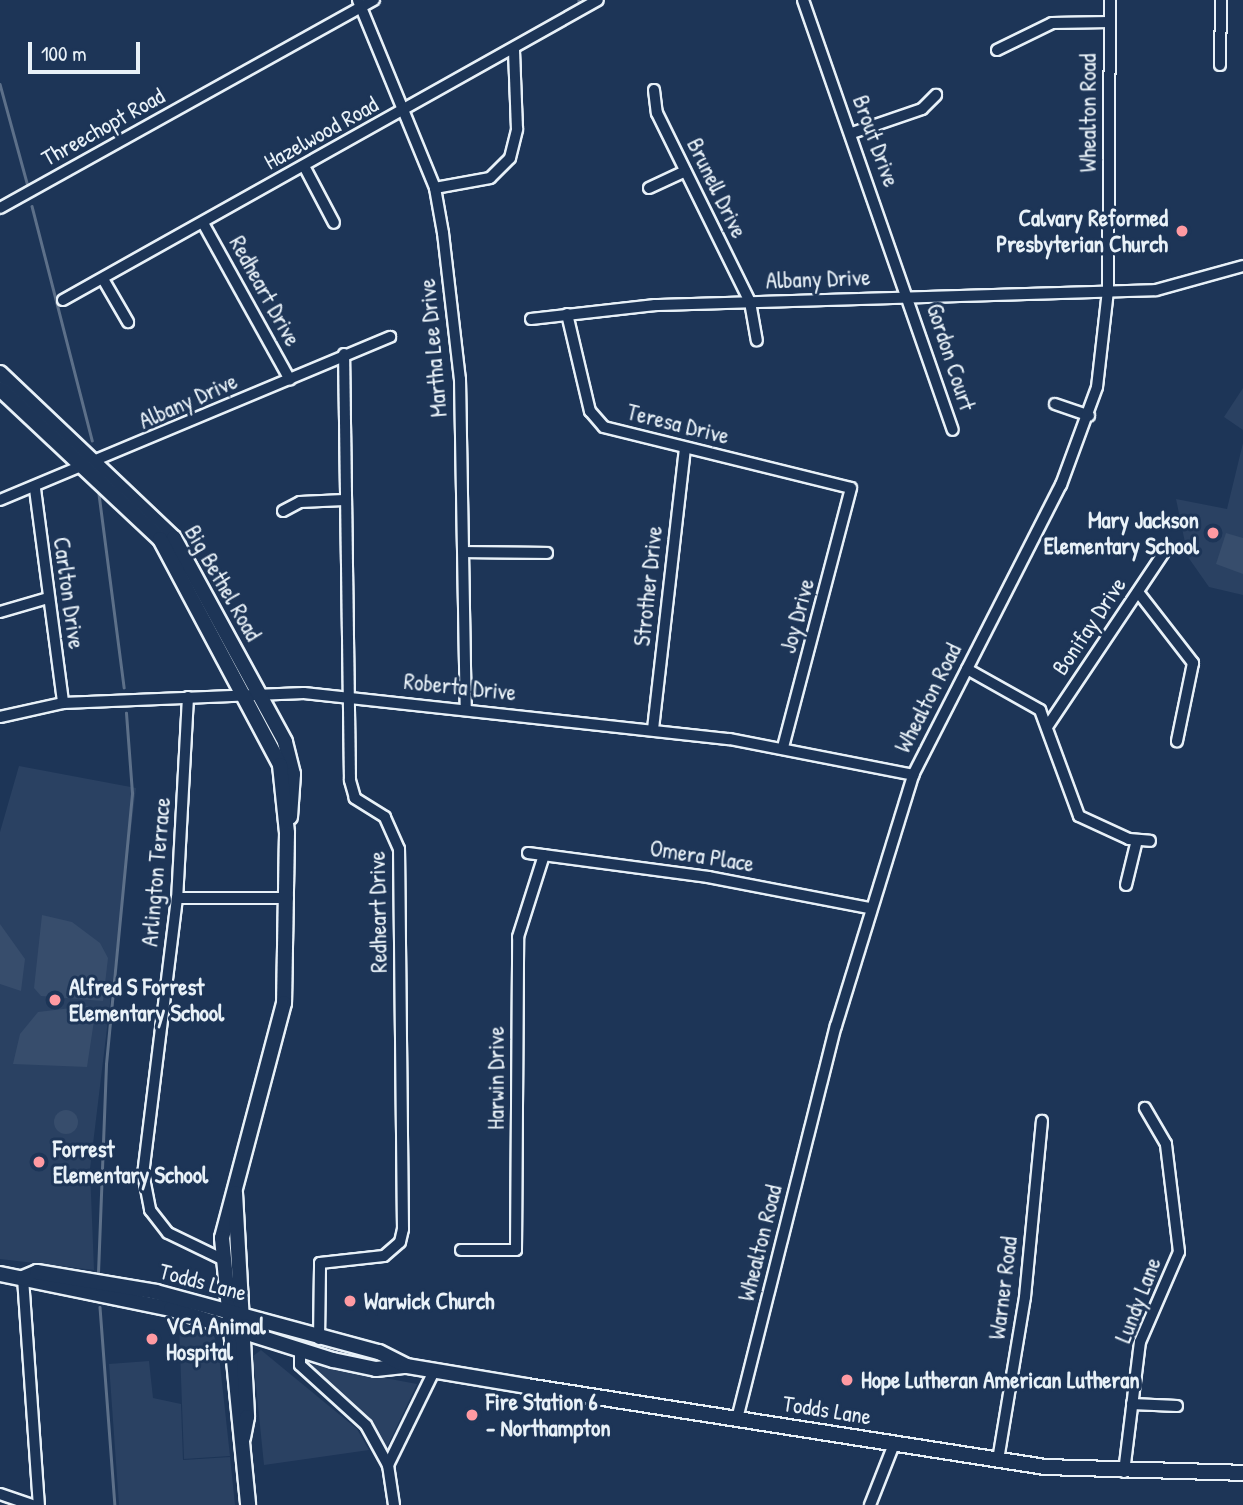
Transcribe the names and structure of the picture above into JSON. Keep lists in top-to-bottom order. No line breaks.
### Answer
{"streets":{"main road":["Big Bethel Road","Todds Lane"],"street":["Whealton Road","Threechopt Road","Hazelwood Road","Brout Drive","Brunell Drive","Albany Drive","Redheart Drive","Martha Lee Drive","Gordon Court","Teresa Drive","Strother Drive","Carlton Drive","Joy Drive","Bonifay Drive","Roberta Drive","Omera Place","Arlington Terrace","Harwin Drive","Warner Road","Lundy Lane"]},"crossings":[["Whealton Road","Albany Drive"],["Whealton Road","Roberta Drive"],["Whealton Road","Omera Place"],["Whealton Road","Todds Lane"],["Threechopt Road","Martha Lee Drive"],["Hazelwood Road","Redheart Drive"],["Hazelwood Road","Martha Lee Drive"],["Brout Drive","Albany Drive"],["Brout Drive","Gordon Court"],["Brunell Drive","Albany Drive"],["Albany Drive","Redheart Drive"],["Albany Drive","Gordon Court"],["Albany Drive","Teresa Drive"],["Albany Drive","Big Bethel Road"],["Albany Drive","Carlton Drive"],["Redheart Drive","Roberta Drive"],["Redheart Drive","Todds Lane"],["Martha Lee Drive","Roberta Drive"],["Teresa Drive","Strother Drive"],["Teresa Drive","Joy Drive"],["Big Bethel Road","Roberta Drive"],["Big Bethel Road","Arlington Terrace"],["Big Bethel Road","Todds Lane"],["Strother Drive","Roberta Drive"],["Carlton Drive","Roberta Drive"],["Joy Drive","Roberta Drive"],["Roberta Drive","Arlington Terrace"],["Omera Place","Harwin Drive"],["Todds Lane","Warner Road"],["Todds Lane","Lundy Lane"]],"places":["Calvary Reformed Presbyterian Church","Mary Jackson Elementary School","Alfred S Forrest Elementary School","Forrest Elementary School","Warwick Church","VCA Animal Hospital","Hope Lutheran American Lutheran","Fire Station 6 - Northampton"],"scale_bar":"100 m"}
